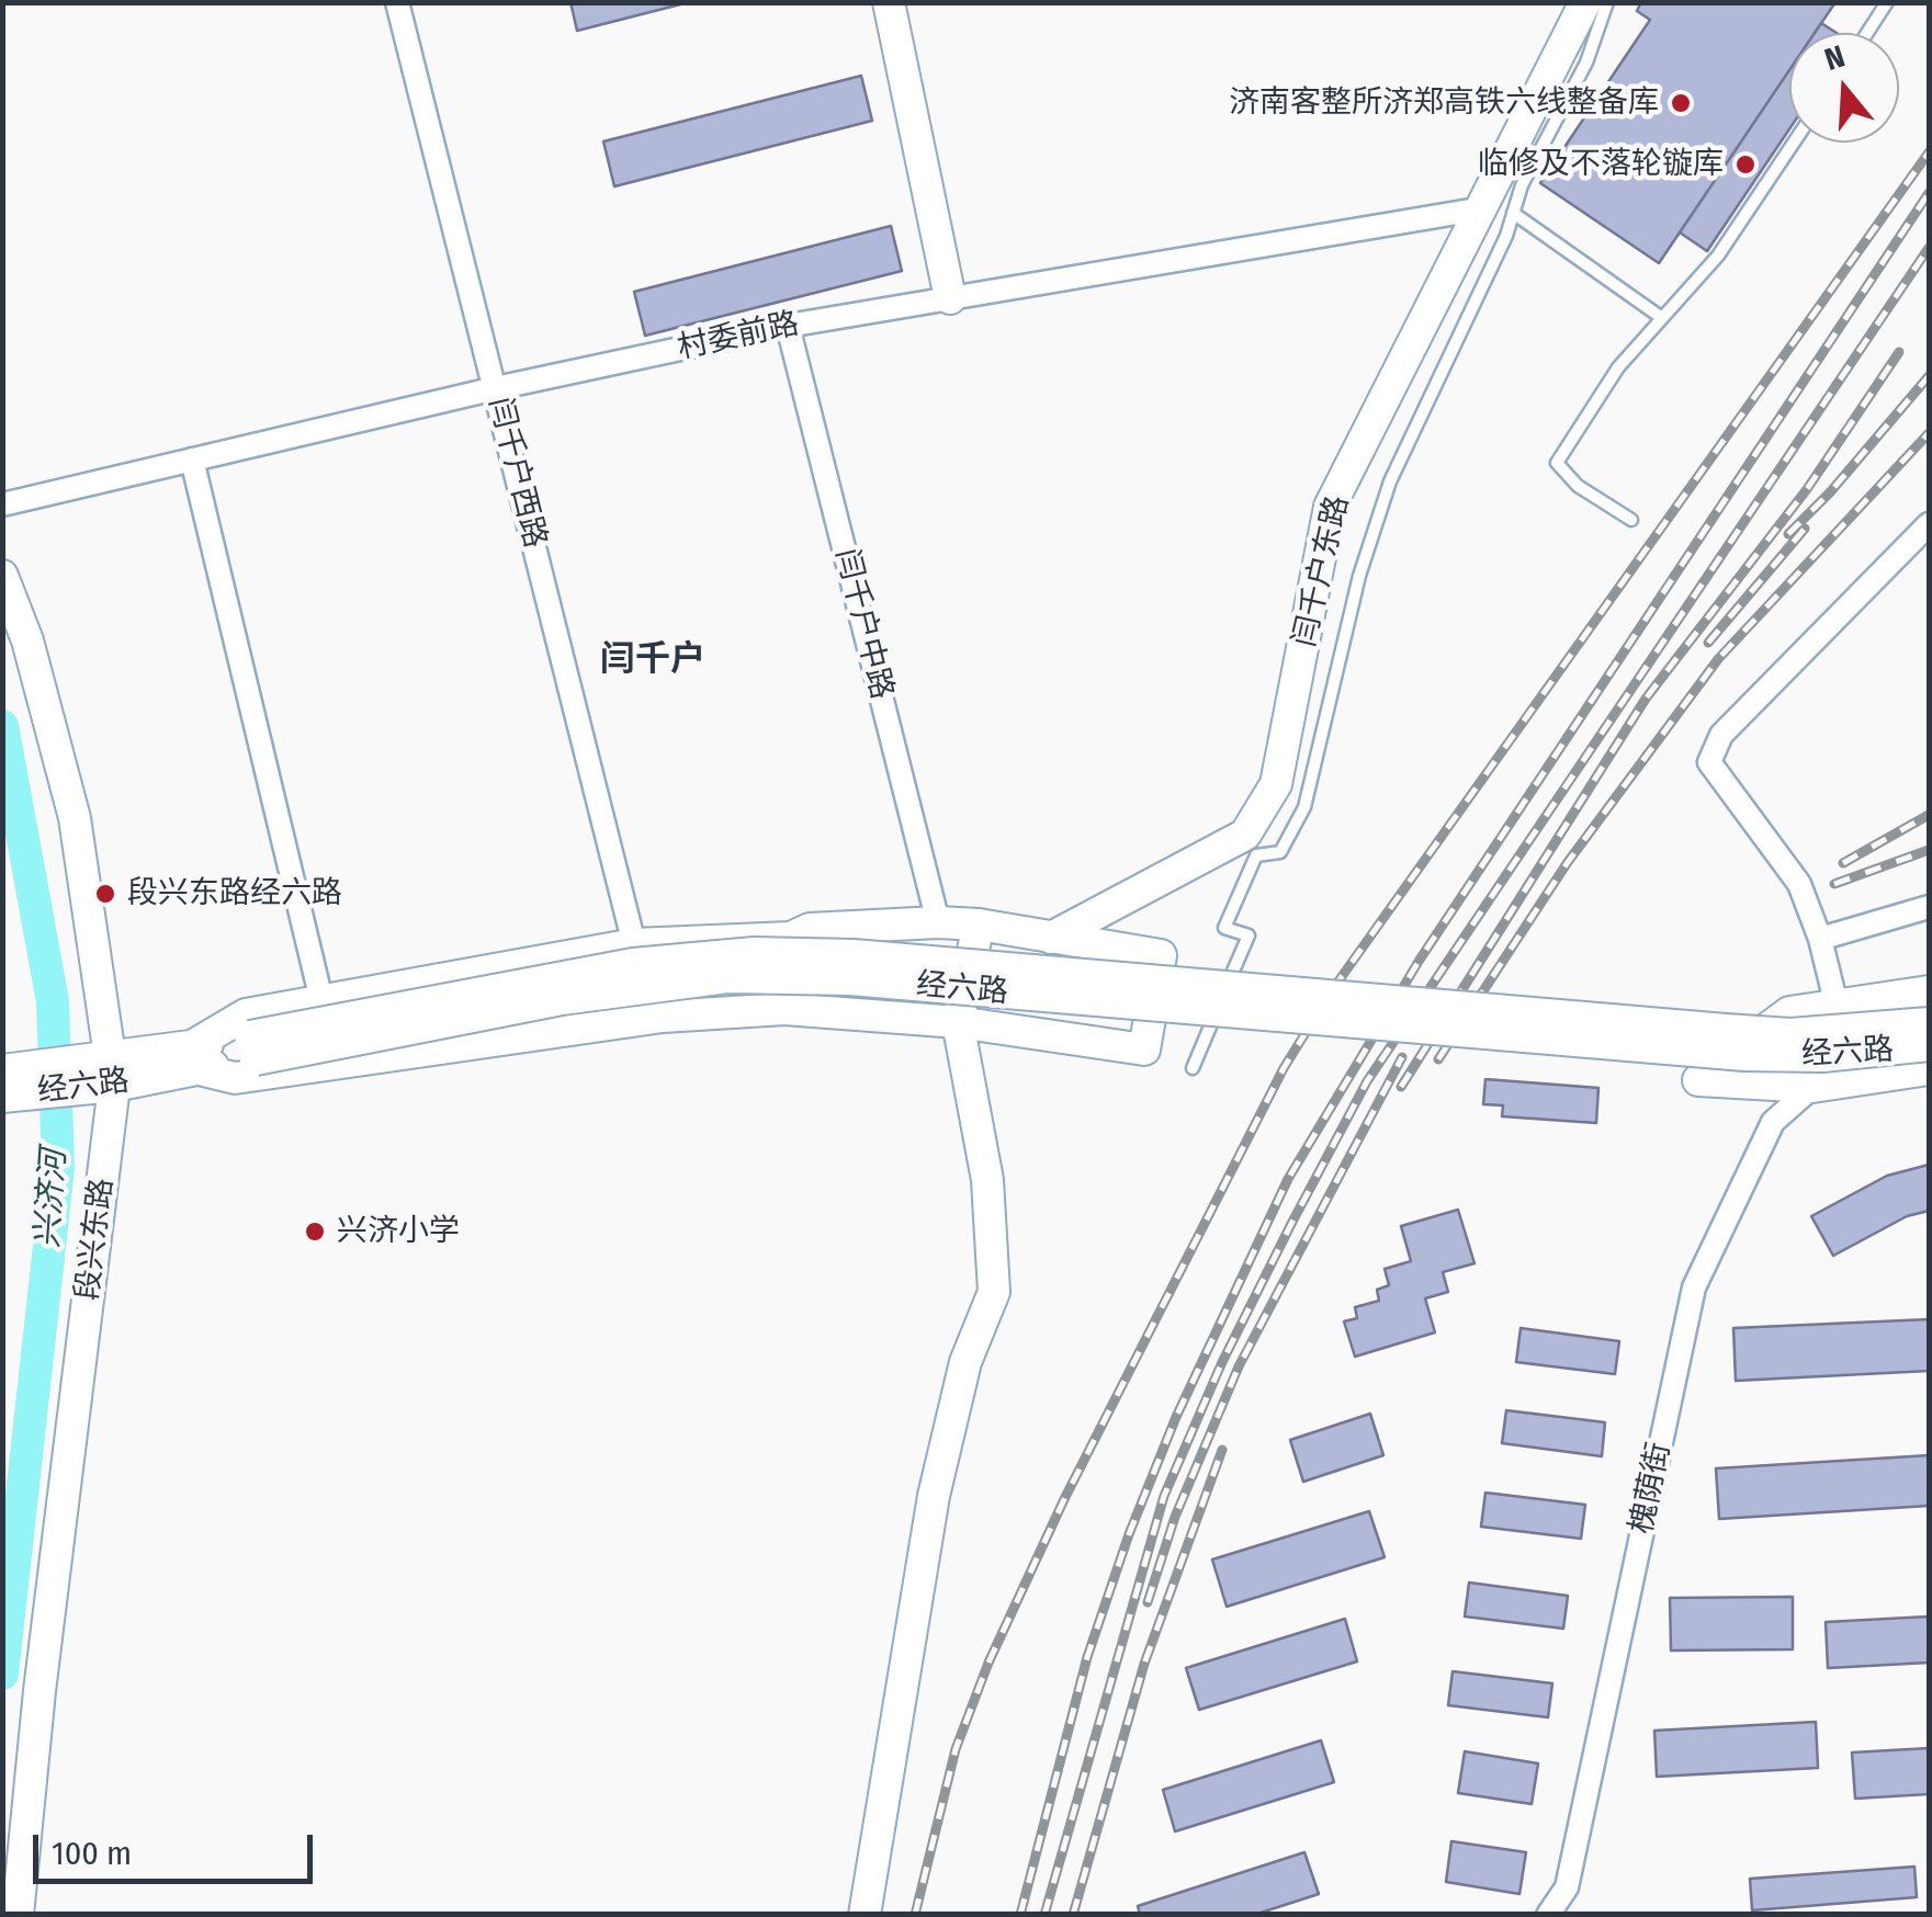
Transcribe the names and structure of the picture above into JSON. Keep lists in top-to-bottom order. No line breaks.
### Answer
{"streets":{"main road":["闫千户东路","经六路","段兴东路"],"street":["村委前路","闫千户西路","闫千户中路","槐荫街"]},"crossings":[["村委前路","闫千户西路"],["村委前路","闫千户东路"],["村委前路","闫千户中路"],["经六路","段兴东路"]],"districts":["闫千户"],"water":["兴济河"],"places":["济南客整所济郑高铁六线整备库","临修及不落轮镟库","段兴东路经六路","兴济小学"],"scale_bar":"100 m","north":"top"}
